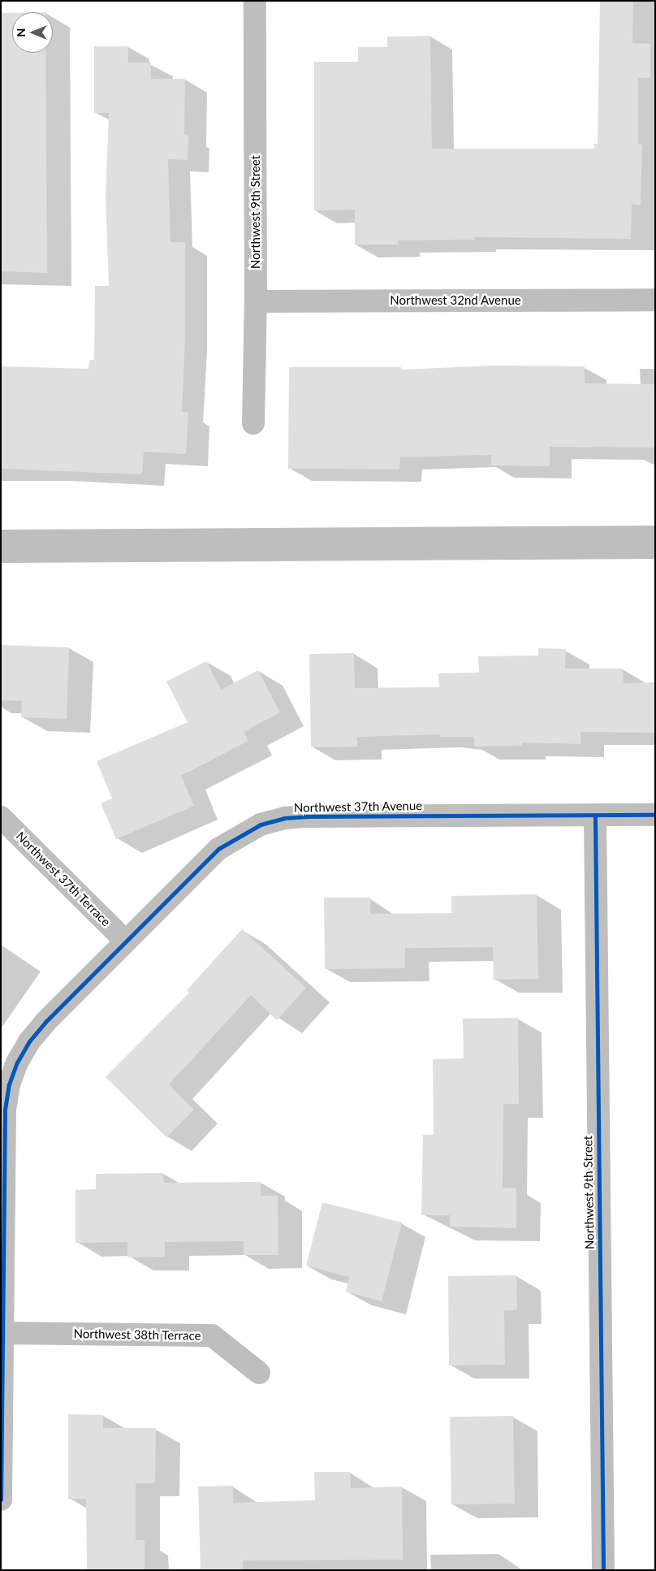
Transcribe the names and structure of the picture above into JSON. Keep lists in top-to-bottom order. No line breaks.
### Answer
{"streets":{"street":["Northwest 9th Street","Northwest 32nd Avenue","Northwest 37th Avenue","Northwest 37th Terrace","Northwest 38th Terrace"]},"crossings":[["Northwest 9th Street","Northwest 32nd Avenue"],["Northwest 9th Street","Northwest 37th Avenue"],["Northwest 37th Avenue","Northwest 37th Terrace"],["Northwest 37th Avenue","Northwest 38th Terrace"]],"north":"left"}
